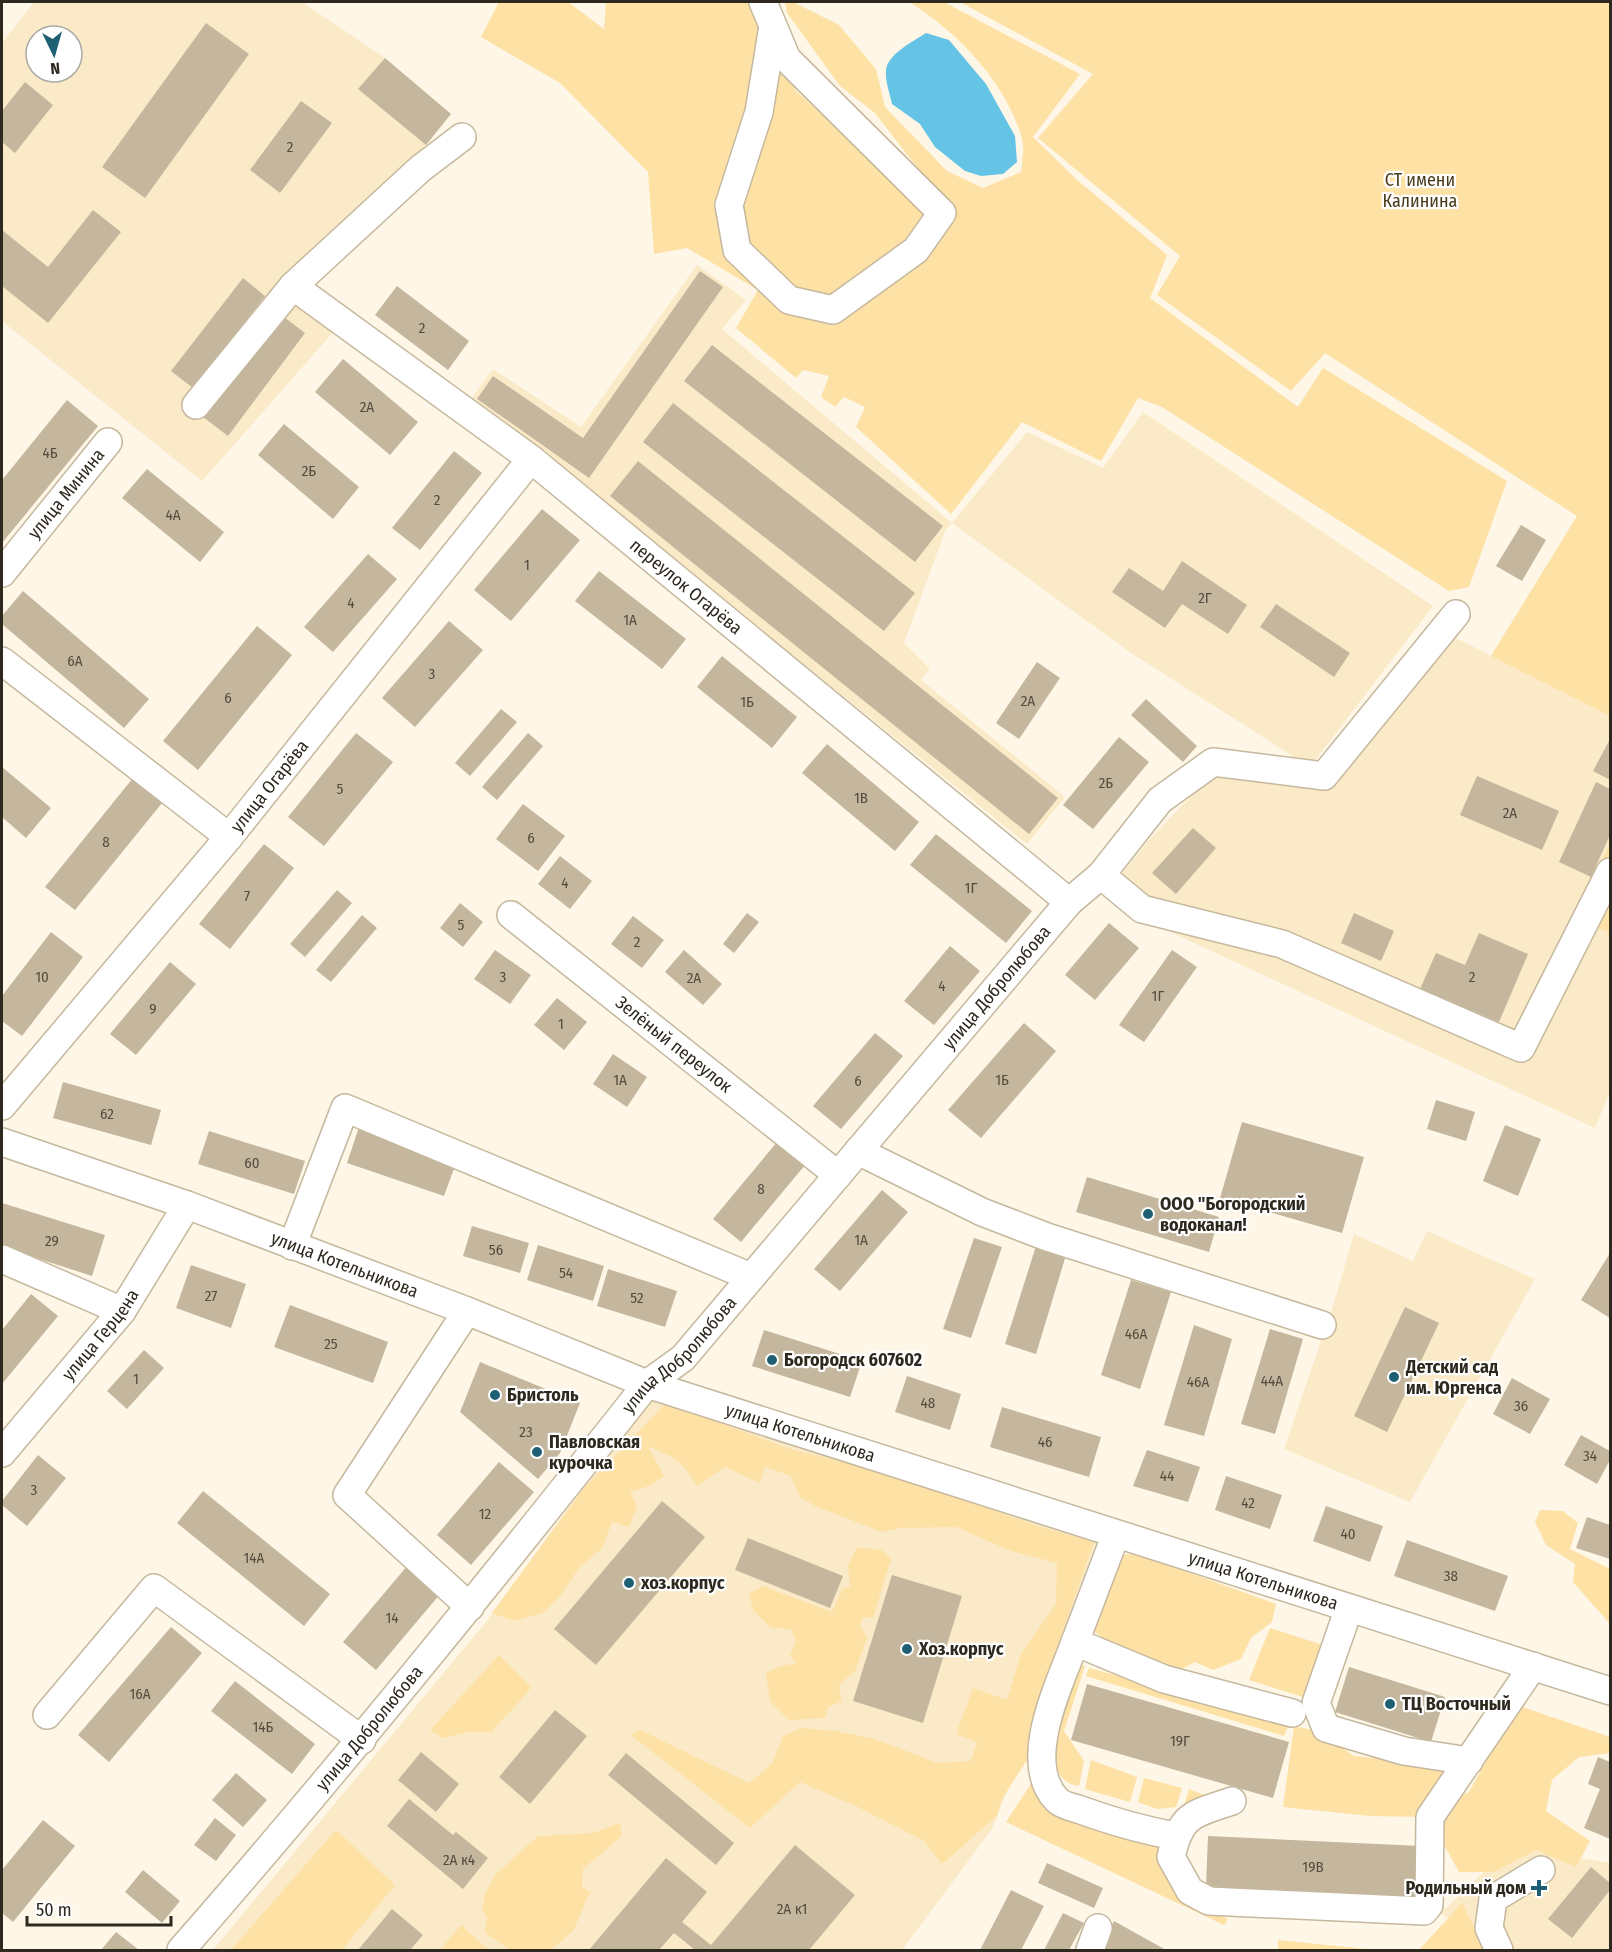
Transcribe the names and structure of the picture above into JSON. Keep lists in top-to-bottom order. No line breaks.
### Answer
{"streets":{"street":["улица Минина","переулок Огарёва","улица Огарёва","улица Добролюбова","Зелёный переулок","улица Котельникова","улица Герцена"]},"crossings":[["переулок Огарёва","улица Огарёва"],["переулок Огарёва","улица Добролюбова"],["улица Добролюбова","Зелёный переулок"],["улица Добролюбова","улица Котельникова"],["улица Котельникова","улица Герцена"]],"parks":["СТ имени Калинина"],"places":{"other":["ООО \"Богородский водоканал!","Богородск 607602","Детский сад им. Юргенса","Бристоль","Павловская курочка","хоз.корпус","Хоз.корпус","ТЦ Восточный"],"health":["Родильный дом"]},"house_numbers":["2","2","2А","4Б","2Б","2","4А","1","2Г","4","1А","6А","3","6","2А","1Б","2Б","5","1В","2А","6","8","4","1Г","7","5","2","10","3","2","2А","4","1Г","9","1","1А","1Б","6","62","60","8","1А","29","56","54","27","52","46А","25","1","44А","46А","48","36","23","46","34","44","3","42","12","40","14А","38","14","16А","14Б","19Г","2А к4","19В","2А к1"],"scale_bar":"50 m","north":"bottom"}
